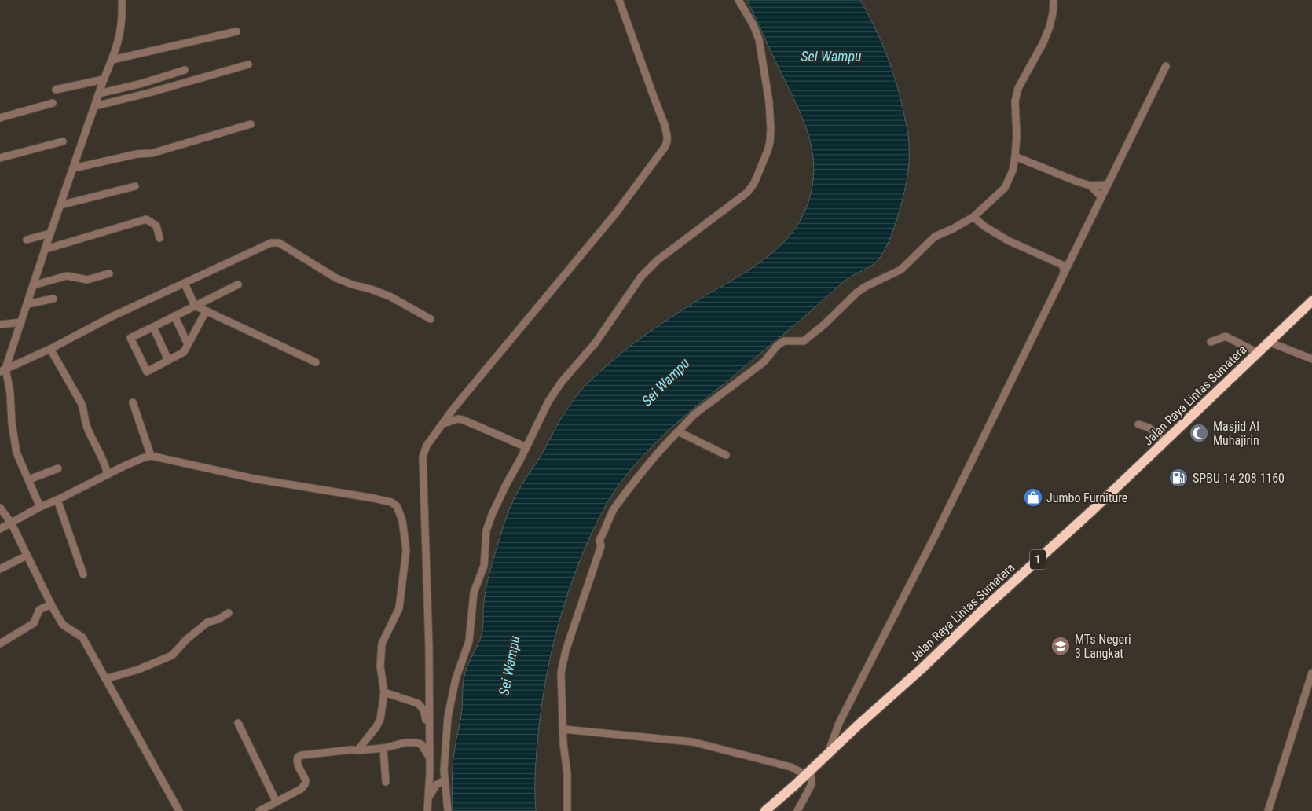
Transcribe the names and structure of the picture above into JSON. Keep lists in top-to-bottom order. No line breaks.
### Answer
{"streets":{"highway":["Jalan Raya Lintas Sumatera","1"]},"water":["Sei Wampu"],"places":{"mosque":["Masjid Al Muhajirin"],"fuel station":["SPBU 14 208 1160"],"shop":["Jumbo Furniture"],"school or university":["MTs Negeri 3 Langkat"]}}
